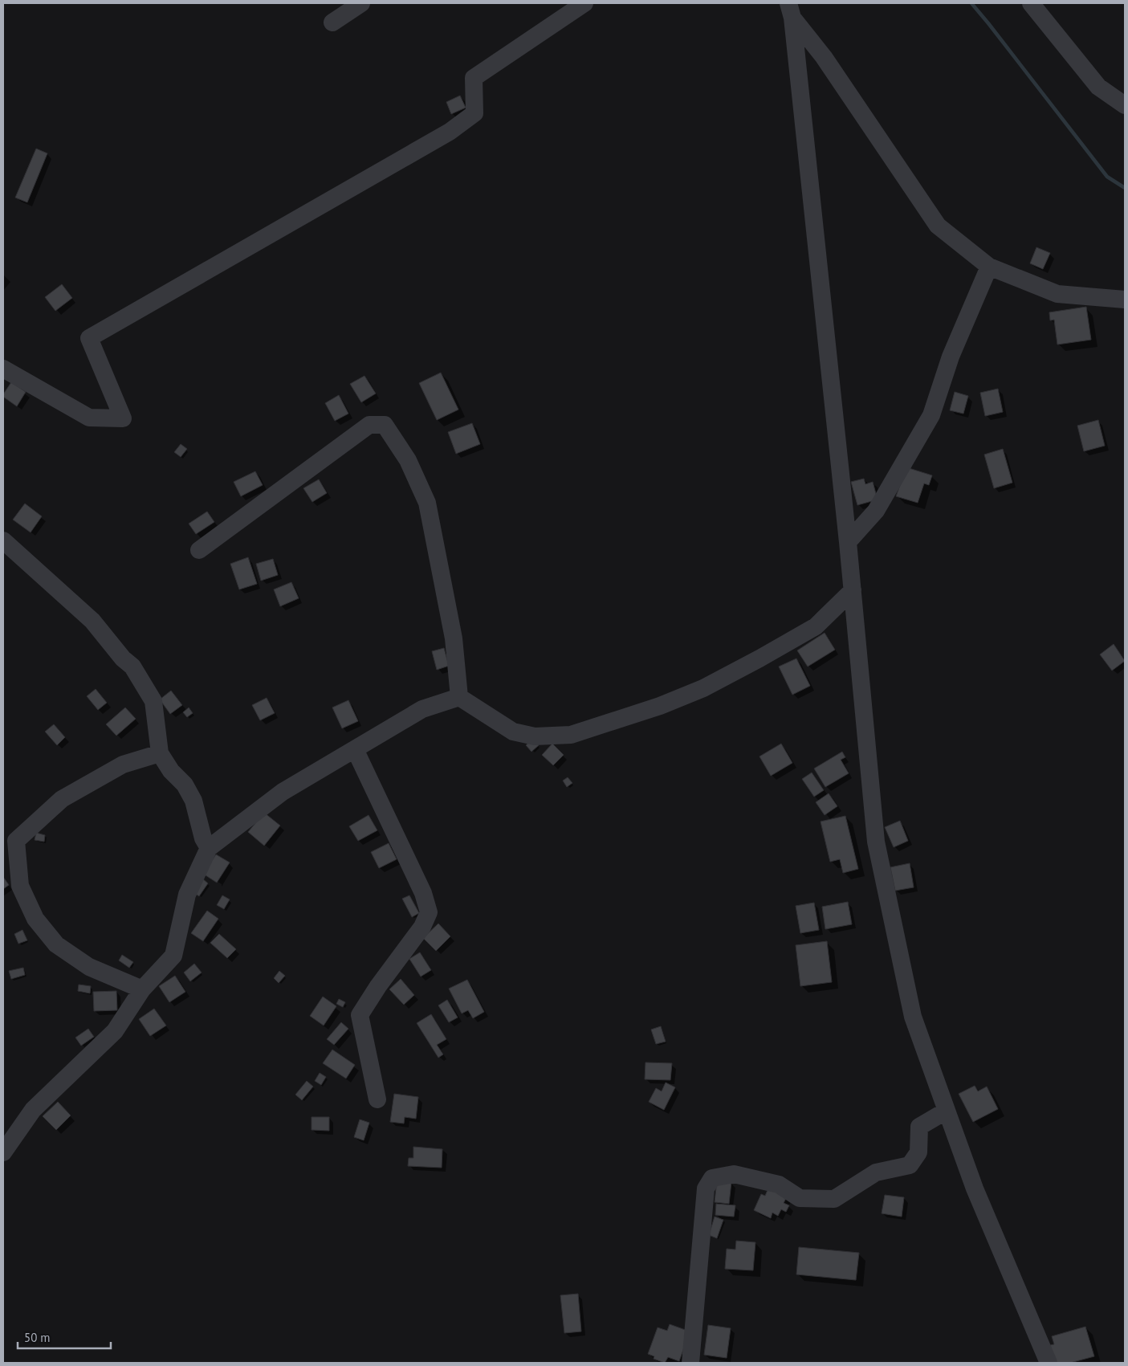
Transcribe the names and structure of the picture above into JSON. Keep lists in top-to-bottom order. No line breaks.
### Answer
{"scale_bar":"50 m"}
